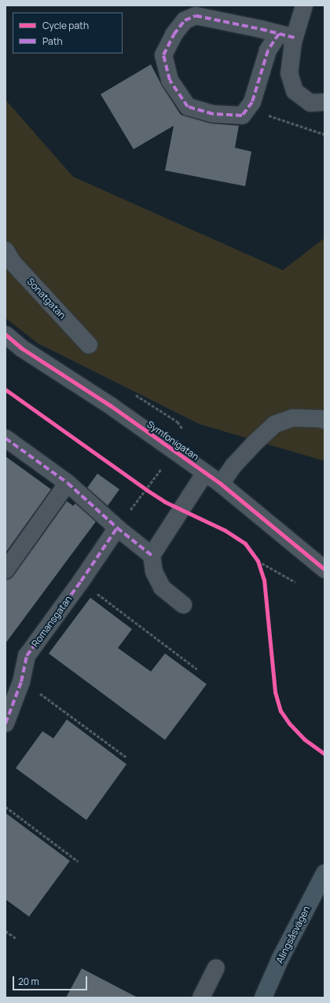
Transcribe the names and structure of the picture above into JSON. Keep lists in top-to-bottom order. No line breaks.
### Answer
{"streets":{"main road":["Alingsåsvägen"],"street":["Sonatgatan","Symfonigatan","Romansgatan"]},"legend":["Cycle path","Path"],"scale_bar":"20 m"}
